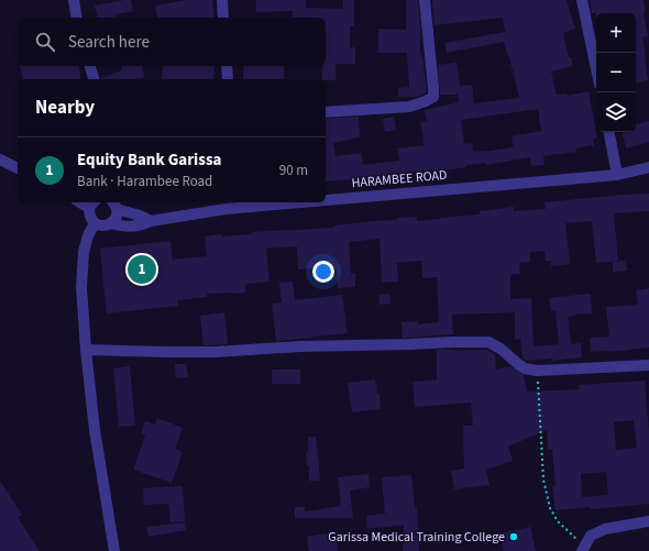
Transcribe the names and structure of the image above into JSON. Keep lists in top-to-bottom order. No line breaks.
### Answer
{"streets":{"street":["HARAMBEE ROAD"]},"places":["Garissa Medical Training College"],"page":{"map_buttons":["+","−"],"search":"Search here","heading":"Nearby","list":[{"mark":"1","name":"Equity Bank Garissa","note":"Bank · Harambee Road","value":"90 m"}],"pins":"1"}}
